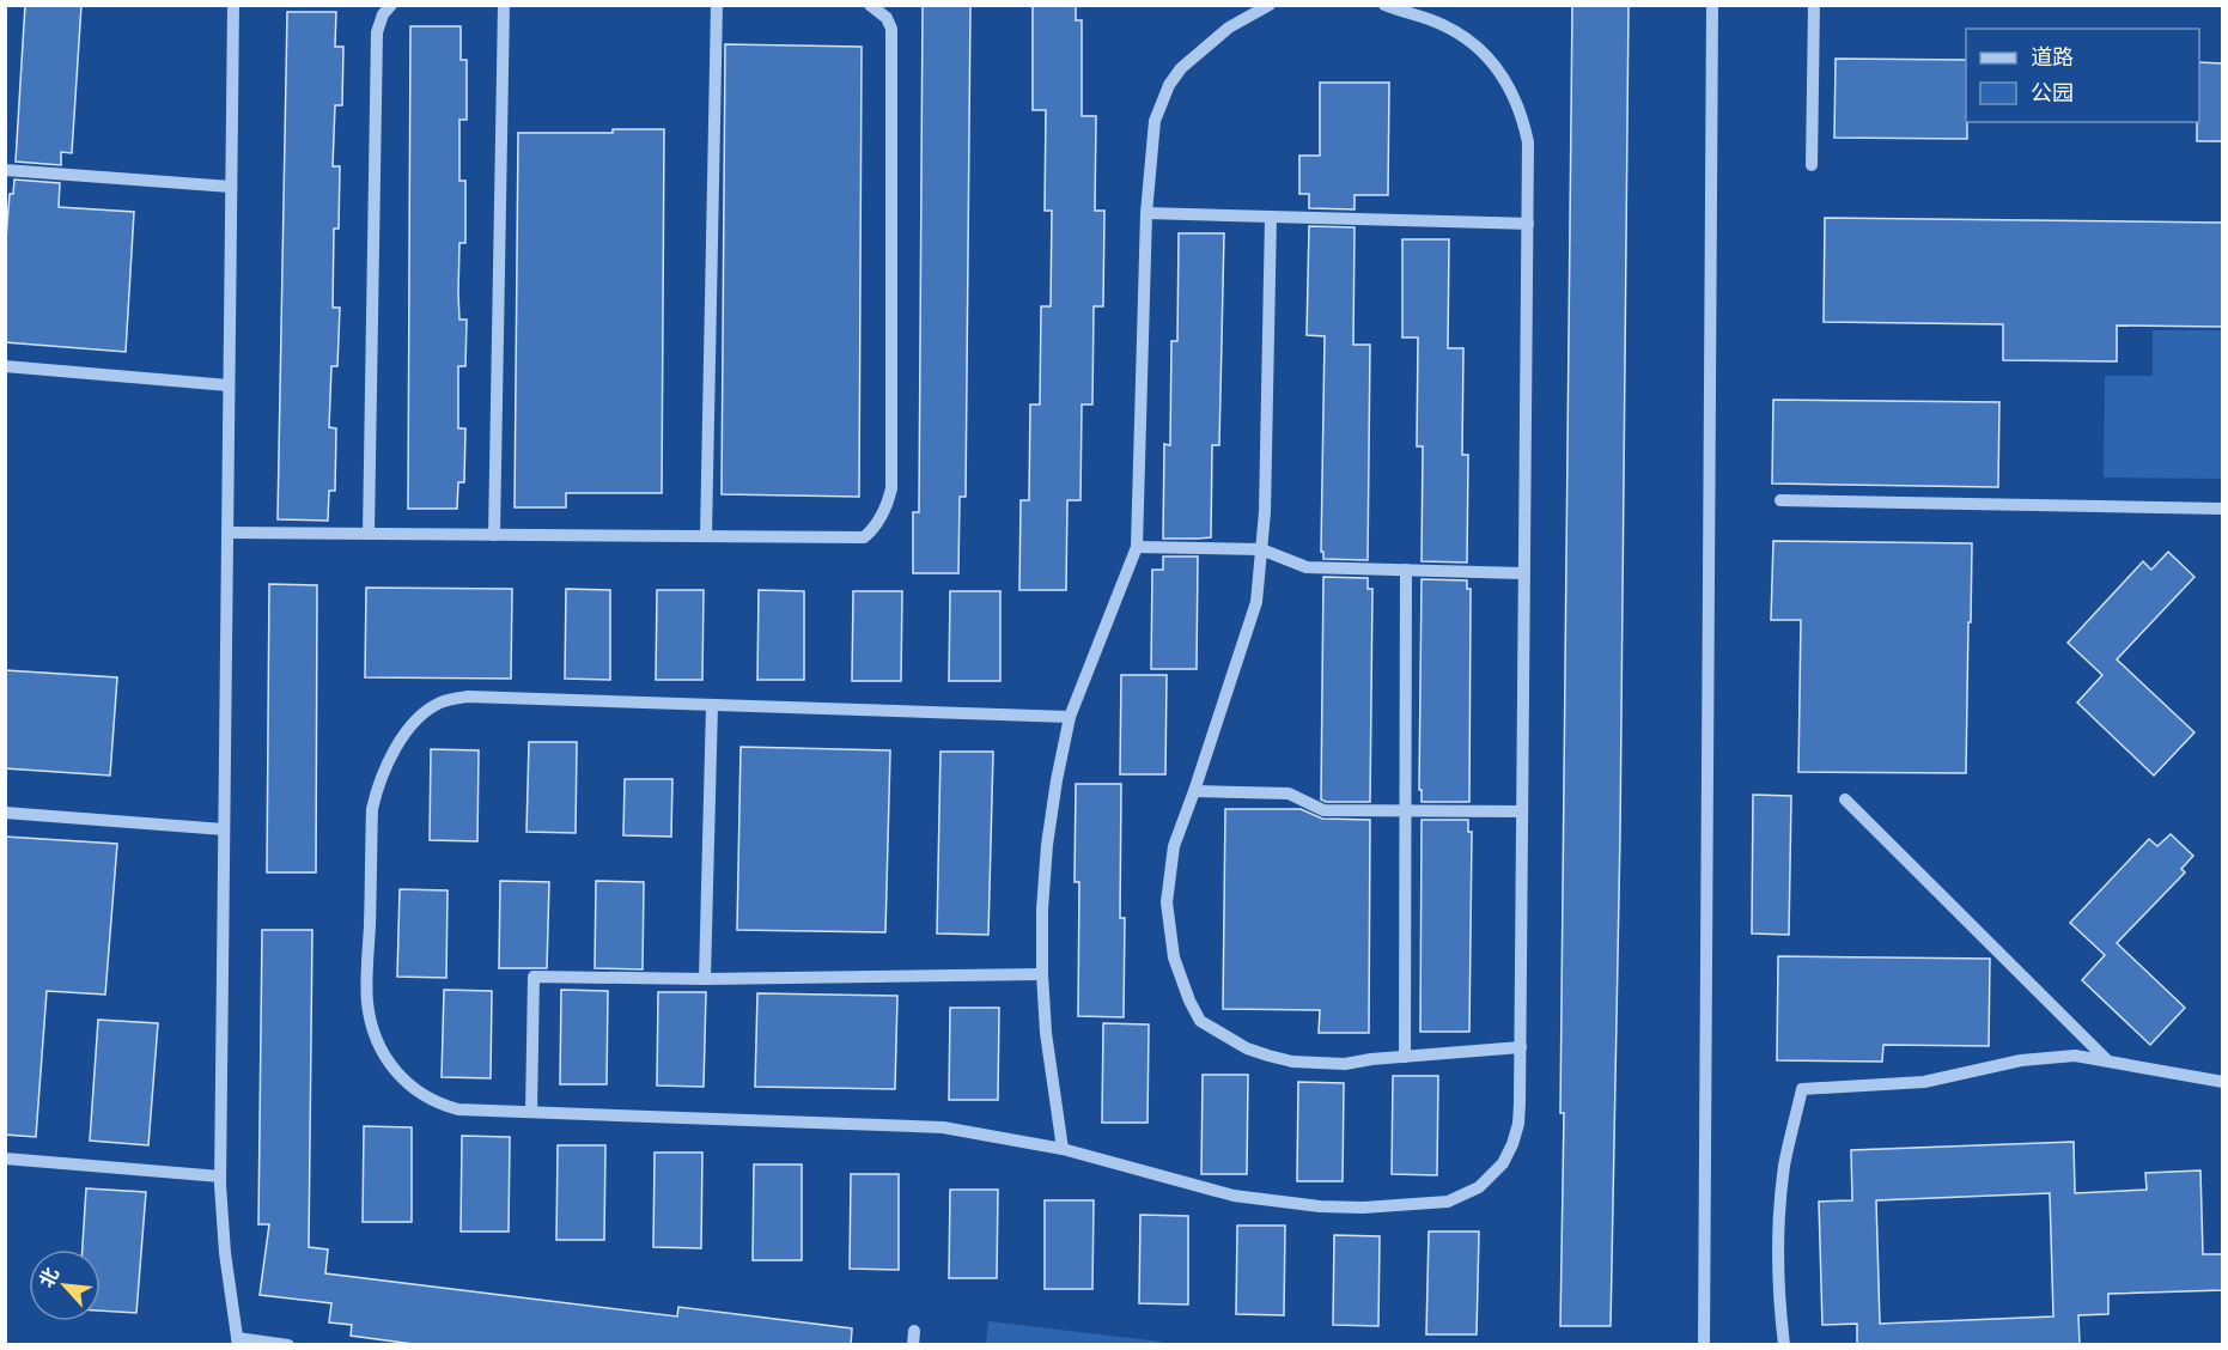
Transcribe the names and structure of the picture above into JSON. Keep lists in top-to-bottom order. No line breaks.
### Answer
{"legend":["道路","公园"],"north":"top left"}
